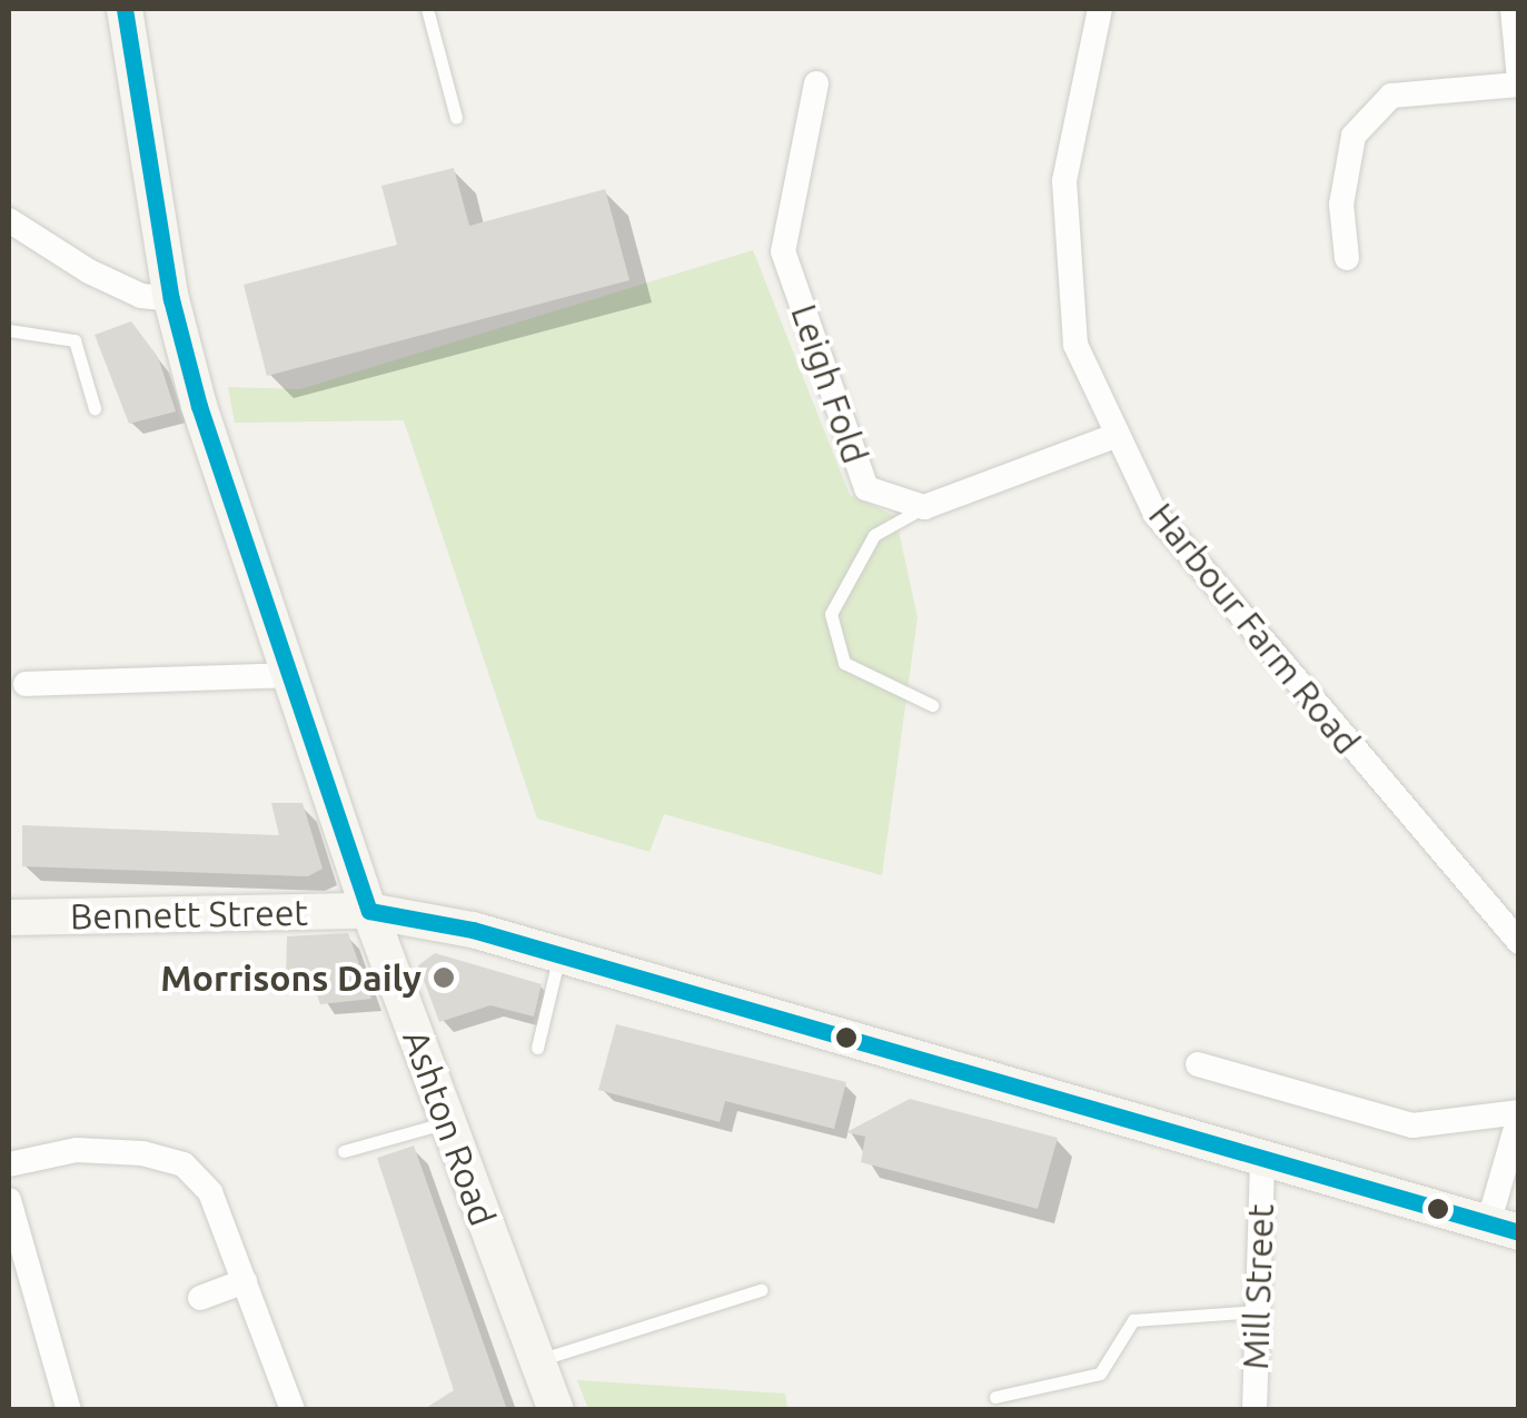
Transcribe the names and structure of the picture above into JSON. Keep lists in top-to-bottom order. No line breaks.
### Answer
{"streets":{"street":["Leigh Fold","Harbour Farm Road","Bennett Street","Ashton Road","Mill Street"]},"crossings":[["Bennett Street","Ashton Road"],["Bennett Street","Mill Street"]],"places":["Morrisons Daily"]}
